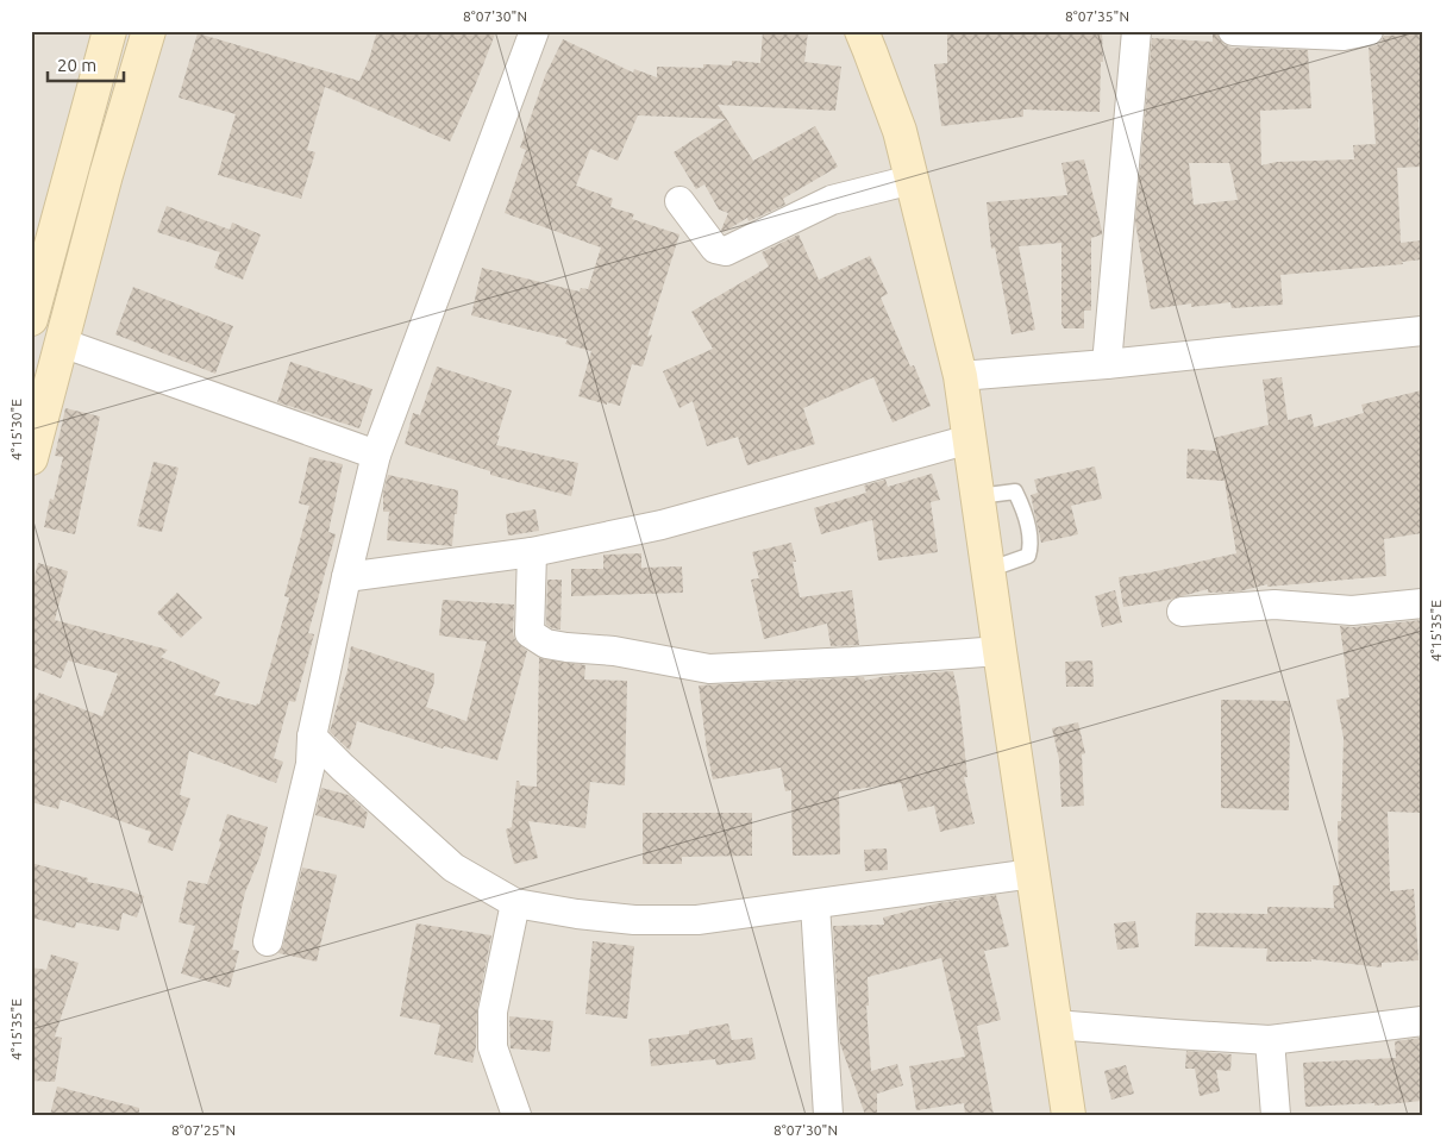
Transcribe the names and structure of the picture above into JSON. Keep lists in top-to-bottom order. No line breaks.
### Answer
{"scale_bar":"20 m","coordinates":["8°07'30\"N","8°07'35\"N","4°15'30\"E","4°15'35\"E","8°07'25\"N"]}
